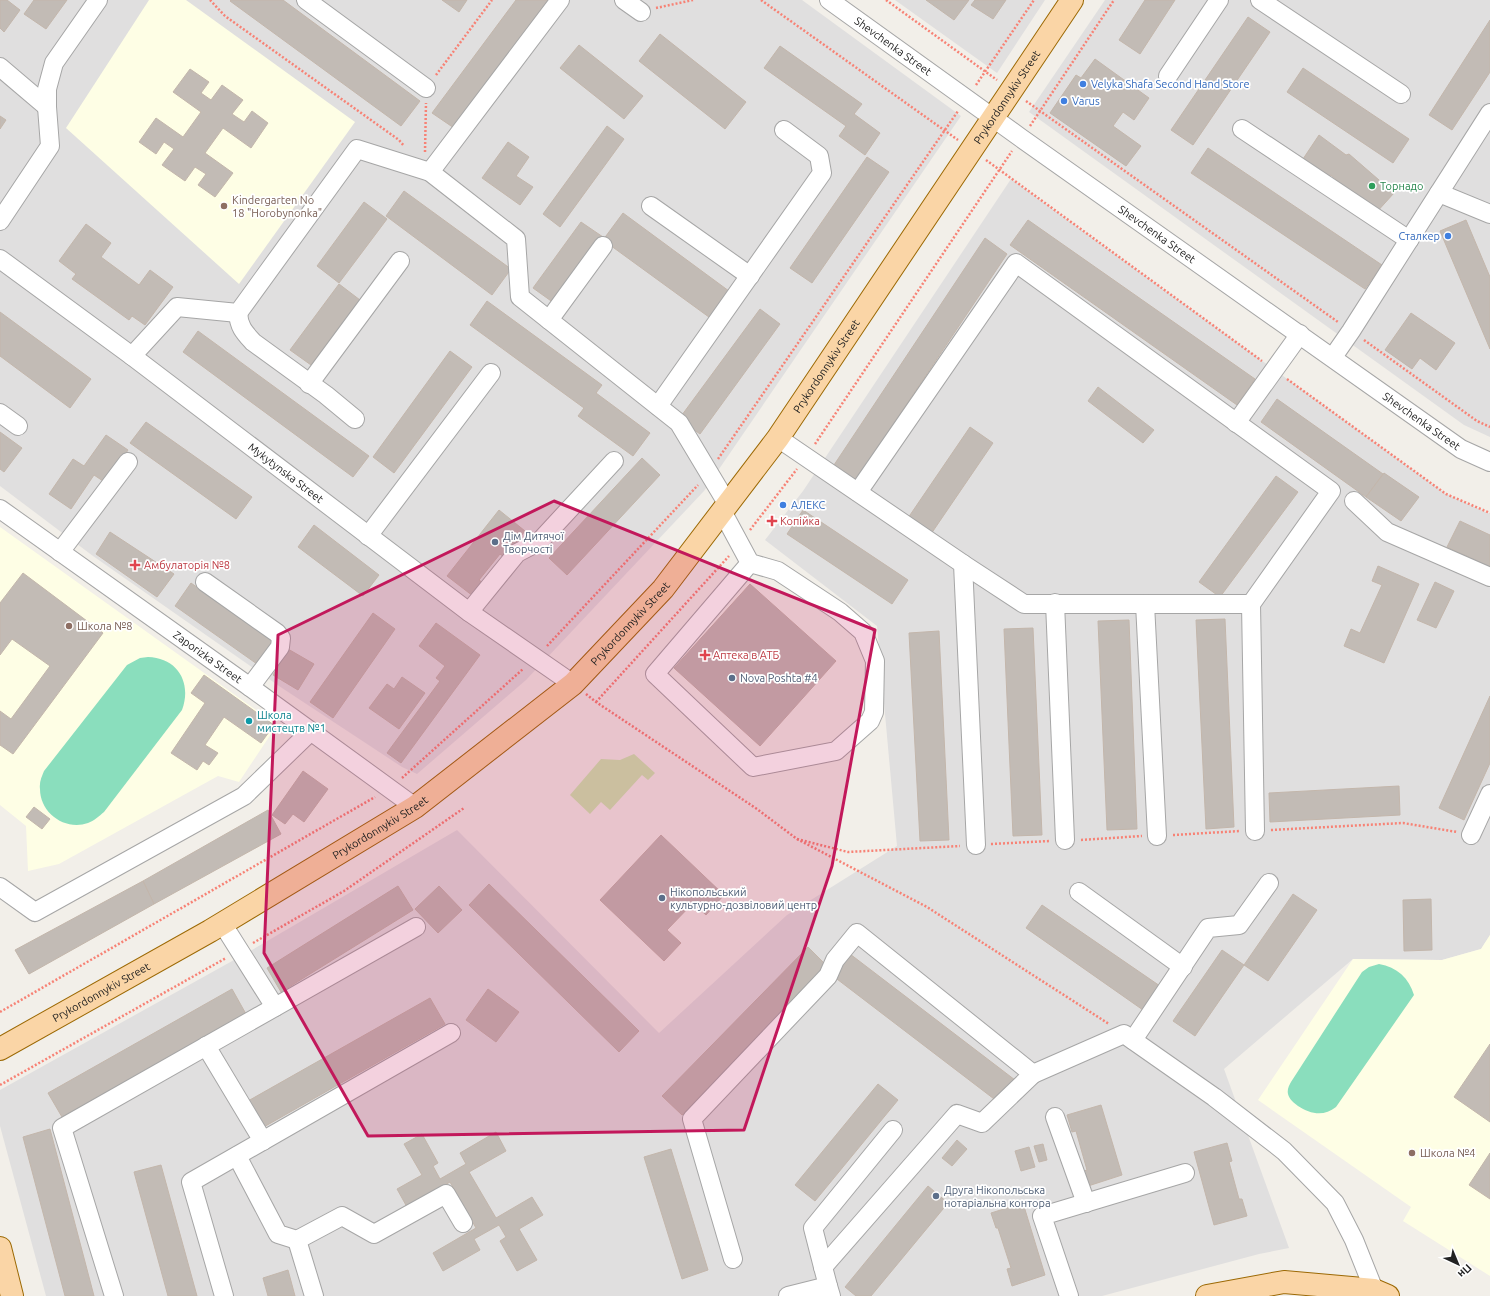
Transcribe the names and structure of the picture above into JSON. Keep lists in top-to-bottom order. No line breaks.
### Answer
{"streets":{"main road":["Prykordonnykiv Street"],"street":["Shevchenka Street","Mykytynska Street","Zaporizka Street"]},"crossings":[["Shevchenka Street","Prykordonnykiv Street"],["Prykordonnykiv Street","Mykytynska Street"],["Prykordonnykiv Street","Zaporizka Street"]],"places":{"other":["Velyka Shafa Second Hand Store","Varus","Торнадо","Kindergarten No 18 \"Horobynonka\"","Сталкер","АЛЕКС","Дім Дитячої Творчості","Школа №8","Nova Poshta #4","Школа мистецтв №1","Нікопольський культурно-дозвіловий центр","Школа №4","Друга Нікопольська нотаріальна контора"],"health":["Копійка","Амбулаторія №8","Аптека в АТБ"]},"north":"bottom right"}
